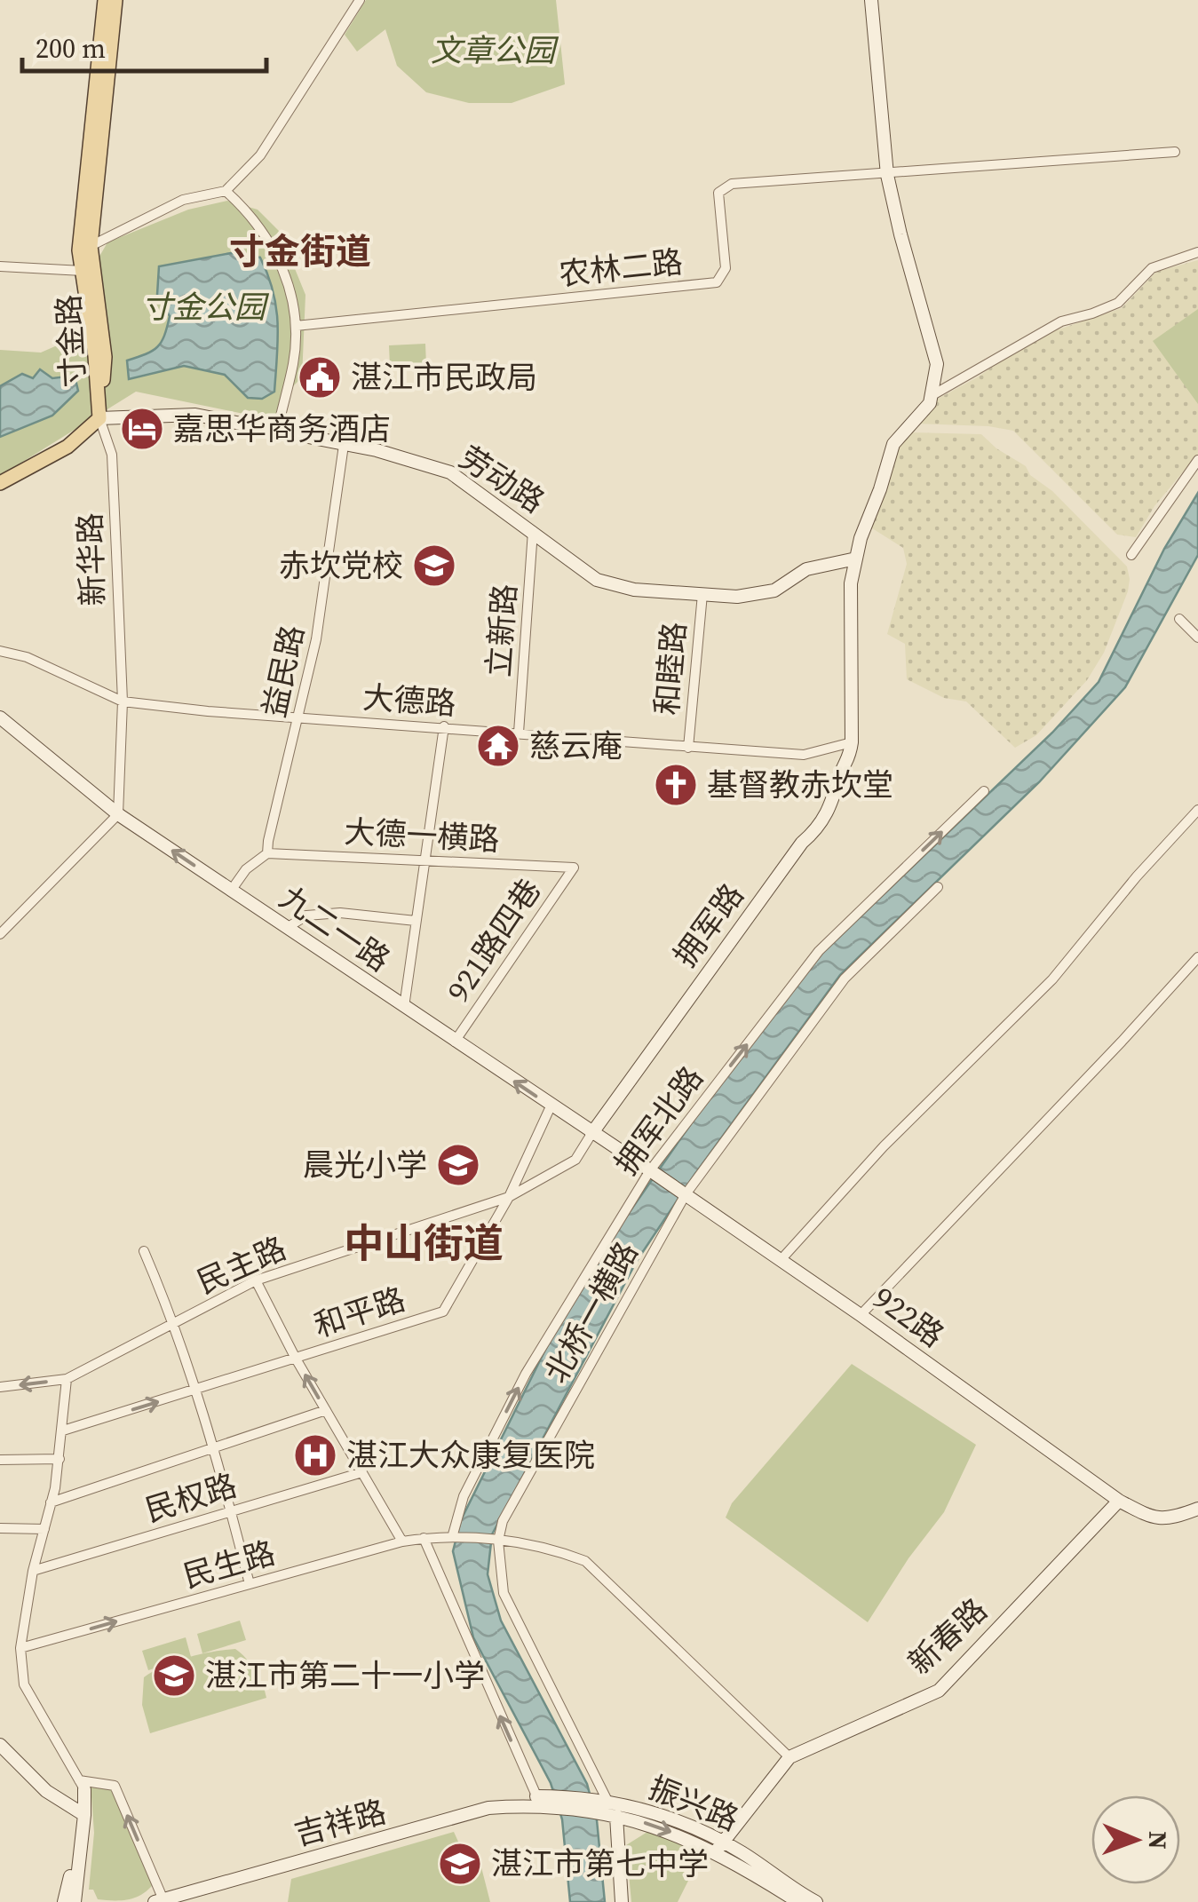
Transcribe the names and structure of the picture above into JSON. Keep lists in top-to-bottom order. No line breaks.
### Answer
{"streets":{"main road":["寸金路"],"street":["农林二路","劳动路","新华路","立新路","和睦路","益民路","大德路","大德一横路","拥军路","九二一路","921路四巷","拥军北路","民主路","和平路","北桥一横路","922路","民权路","民生路","新春路","振兴路","吉祥路"]},"crossings":[["寸金路","劳动路"],["寸金路","新华路"],["劳动路","新华路"],["劳动路","立新路"],["劳动路","和睦路"],["劳动路","益民路"],["劳动路","拥军路"],["新华路","大德路"],["新华路","九二一路"],["立新路","大德路"],["和睦路","大德路"],["益民路","大德路"],["益民路","大德一横路"],["大德路","拥军路"],["大德一横路","921路四巷"],["拥军路","九二一路"],["九二一路","921路四巷"],["九二一路","拥军北路"],["九二一路","和平路"],["九二一路","922路"],["拥军北路","922路"],["拥军北路","民生路"],["民主路","和平路"],["北桥一横路","922路"],["北桥一横路","民生路"],["北桥一横路","振兴路"],["北桥一横路","吉祥路"],["922路","新春路"],["民生路","新春路"],["新春路","振兴路"],["振兴路","吉祥路"]],"one_way":["拥军北路"],"districts":["寸金街道","中山街道"],"parks":["文章公园","寸金公园"],"places":{"public building":["湛江市民政局"],"hotel":["嘉思华商务酒店"],"school or university":["赤坎党校","晨光小学","湛江市第二十一小学","湛江市第七中学"],"temple":["慈云庵"],"church":["基督教赤坎堂"],"hospital":["湛江大众康复医院"]},"scale_bar":"200 m","north":"right"}
